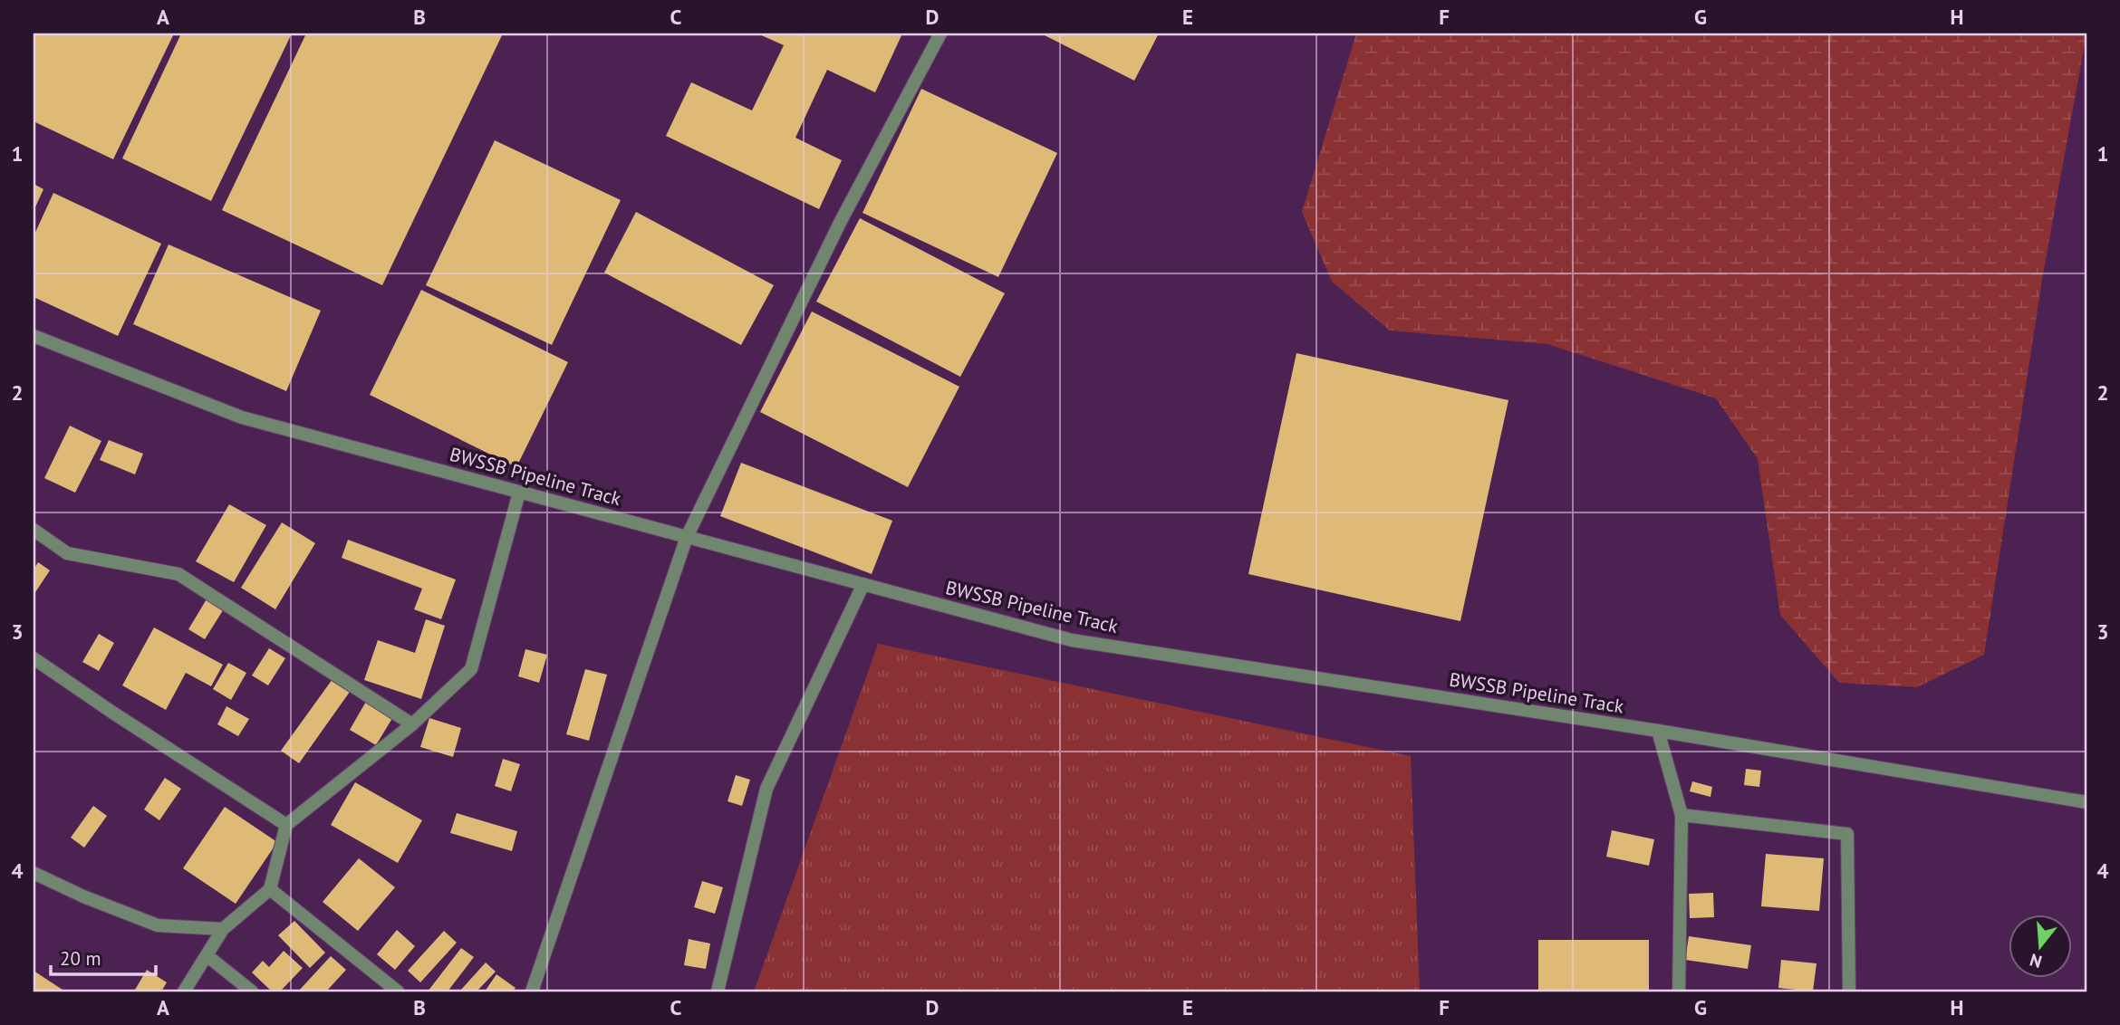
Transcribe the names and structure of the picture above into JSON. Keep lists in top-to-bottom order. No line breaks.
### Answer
{"streets":{"street":["BWSSB Pipeline Track"]},"scale_bar":"20 m","north":"bottom","grid":{"columns":["A","B","C","D","E","F","G","H"],"rows":["1","2","3","4"]}}
